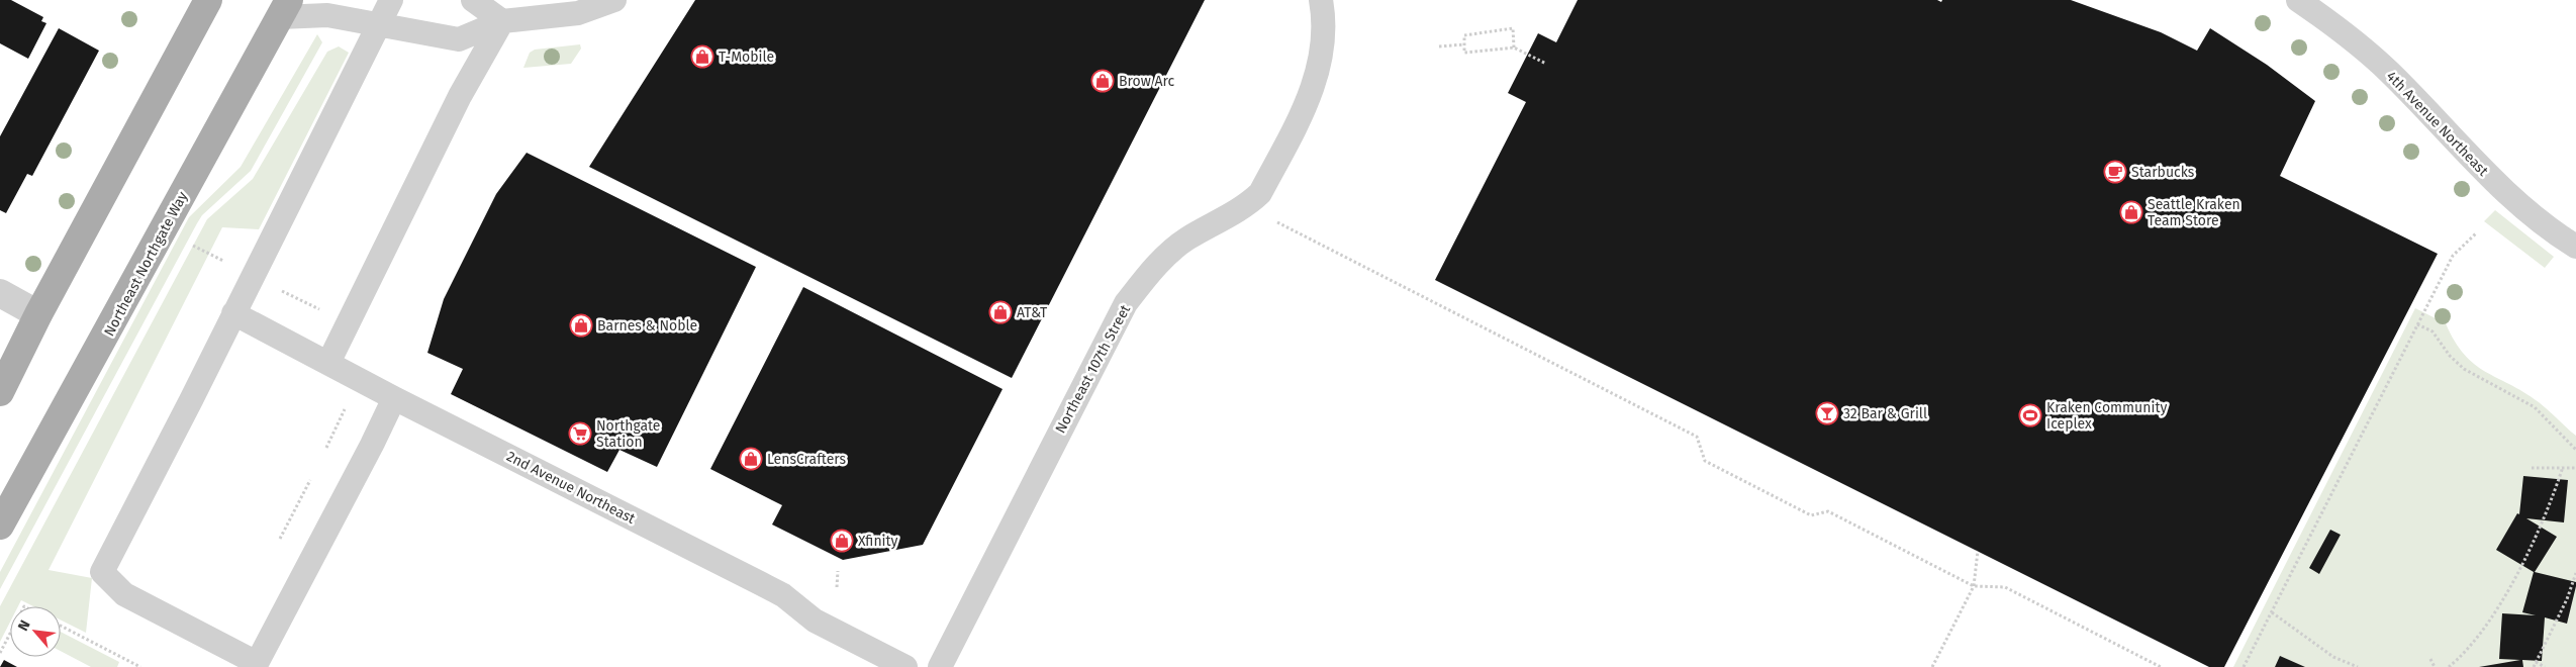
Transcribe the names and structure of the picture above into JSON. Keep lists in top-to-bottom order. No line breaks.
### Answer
{"streets":{"main road":["Northeast Northgate Way"],"lane":["4th Avenue Northeast","Northeast 107th Street","2nd Avenue Northeast"]},"places":{"shop":["T-Mobile","Brow Arc","Seattle Kraken Team Store","AT&T","Barnes & Noble","LensCrafters","Xfinity"],"cafe":["Starbucks"],"bar":["32 Bar & Grill"],"sports":["Kraken Community Iceplex"],"supermarket":["Northgate Station"]},"north":"top left"}
